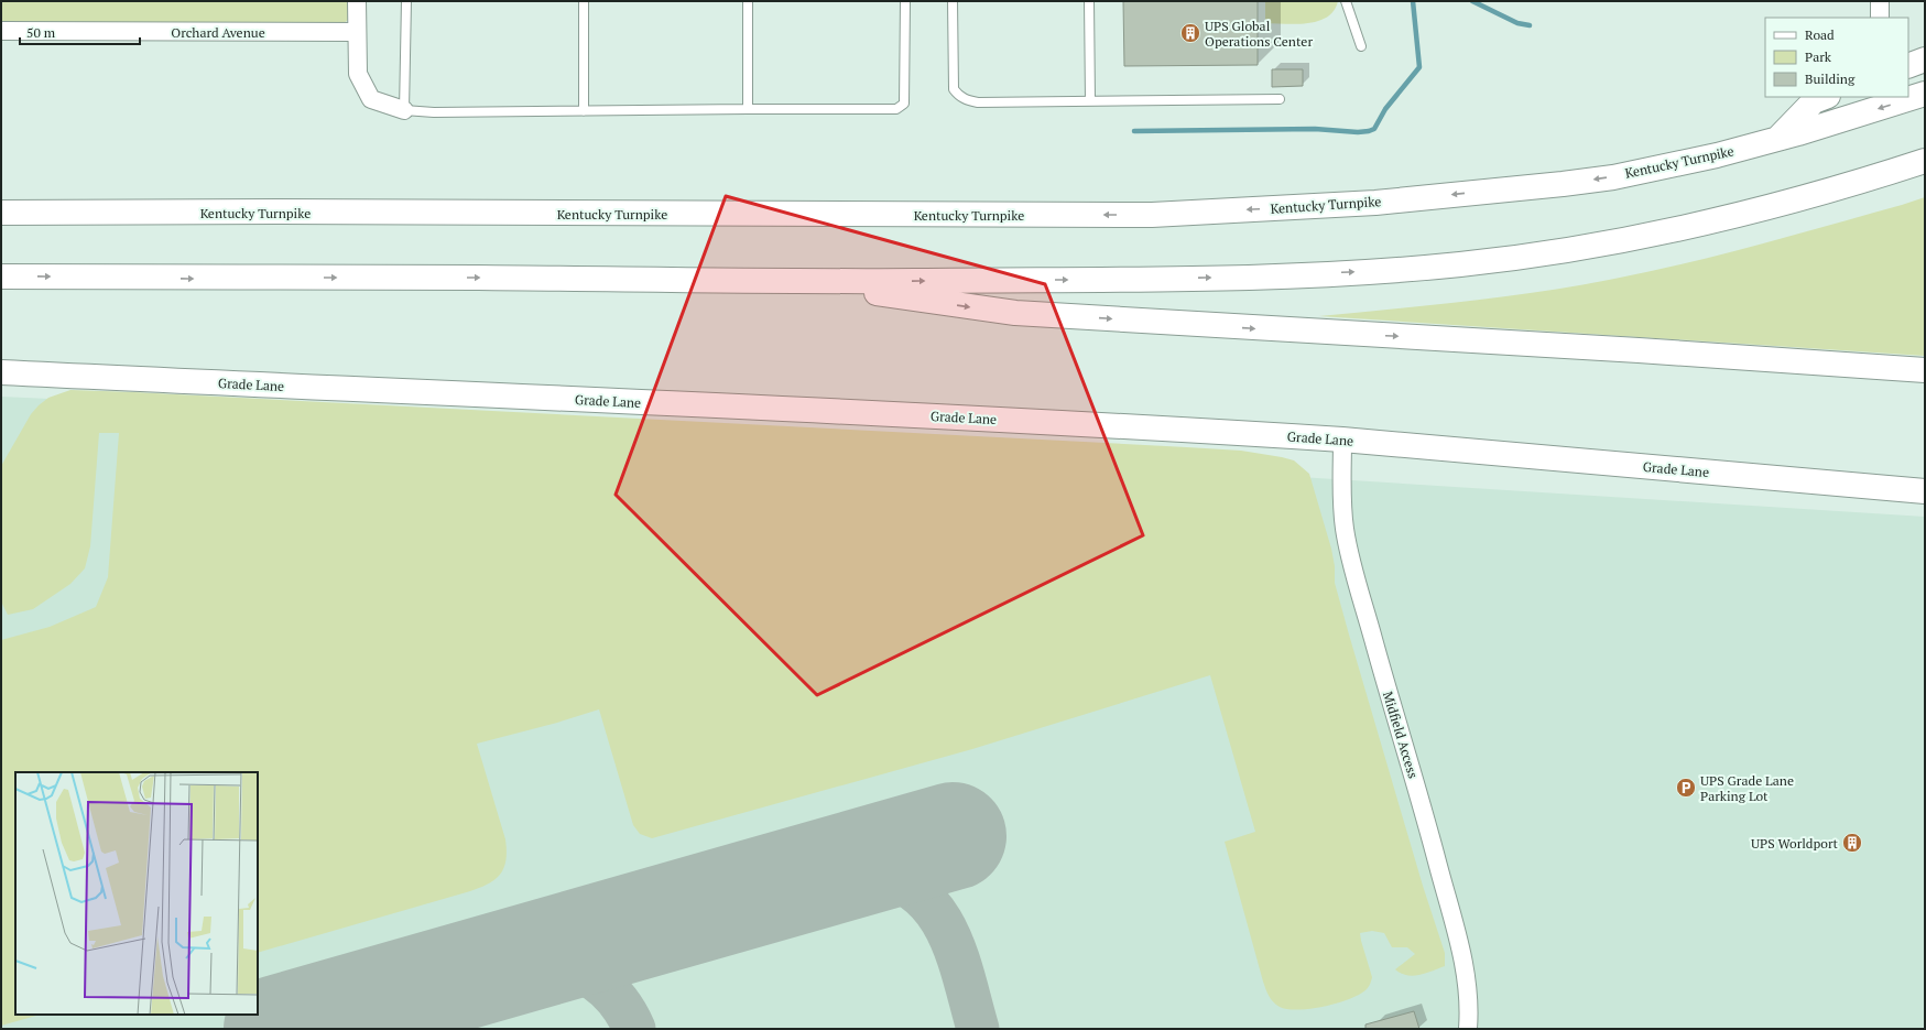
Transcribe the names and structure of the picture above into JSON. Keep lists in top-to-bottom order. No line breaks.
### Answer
{"streets":{"main road":["Kentucky Turnpike","Grade Lane"],"street":["Orchard Avenue","Midfield Access"]},"crossings":[["Grade Lane","Midfield Access"]],"places":{"building":["UPS Global Operations Center","UPS Worldport"],"parking":["UPS Grade Lane Parking Lot"]},"legend":["Road","Park","Building"],"scale_bar":"50 m"}
